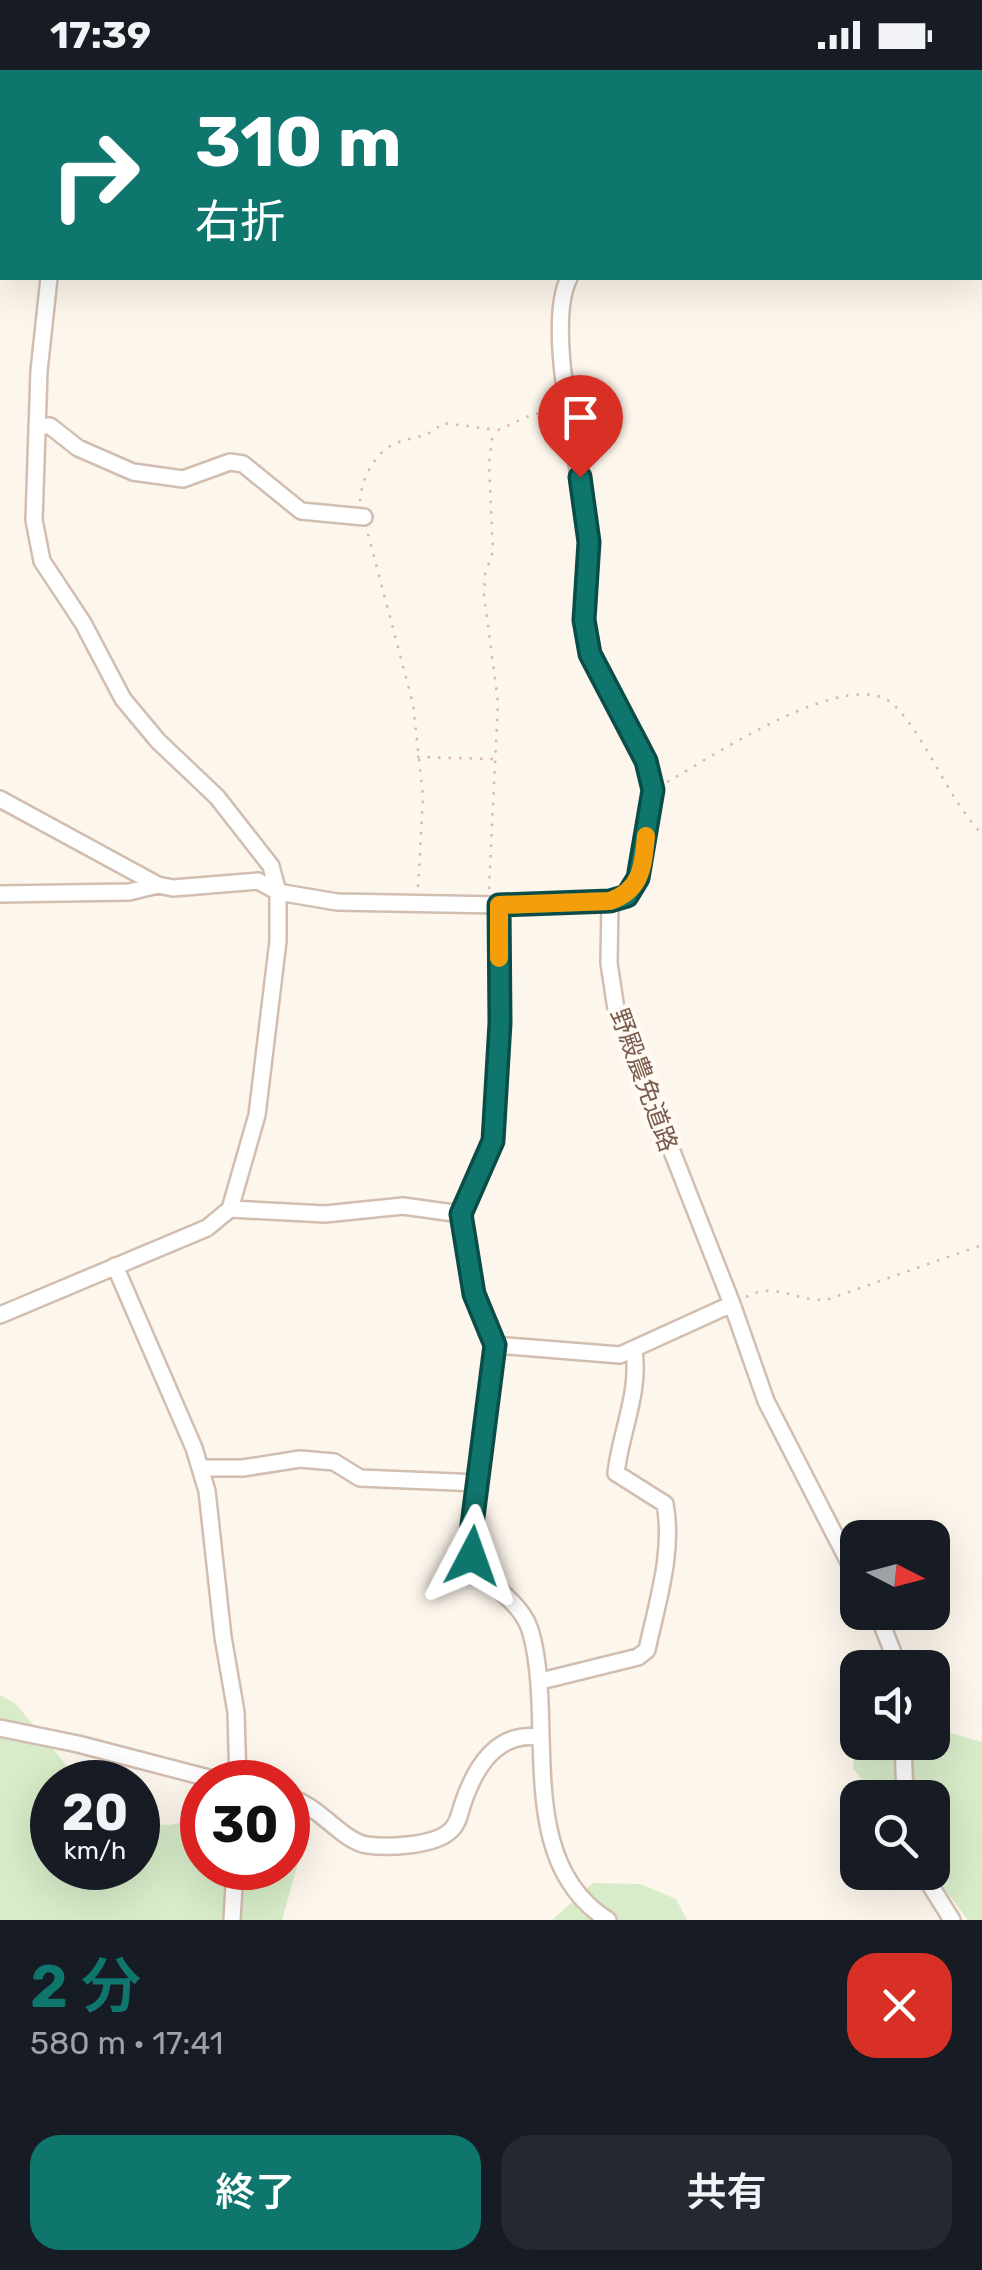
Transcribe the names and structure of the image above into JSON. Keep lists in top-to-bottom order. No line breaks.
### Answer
{"streets":{"street":["野殿農免道路"]},"north":"right","page":{"status":"17:39","turn":["310 m","右折"],"speed":"20 km/h","limit":"30","heading":["2 分","580 m · 17:41"],"buttons":["終了","共有"]}}
